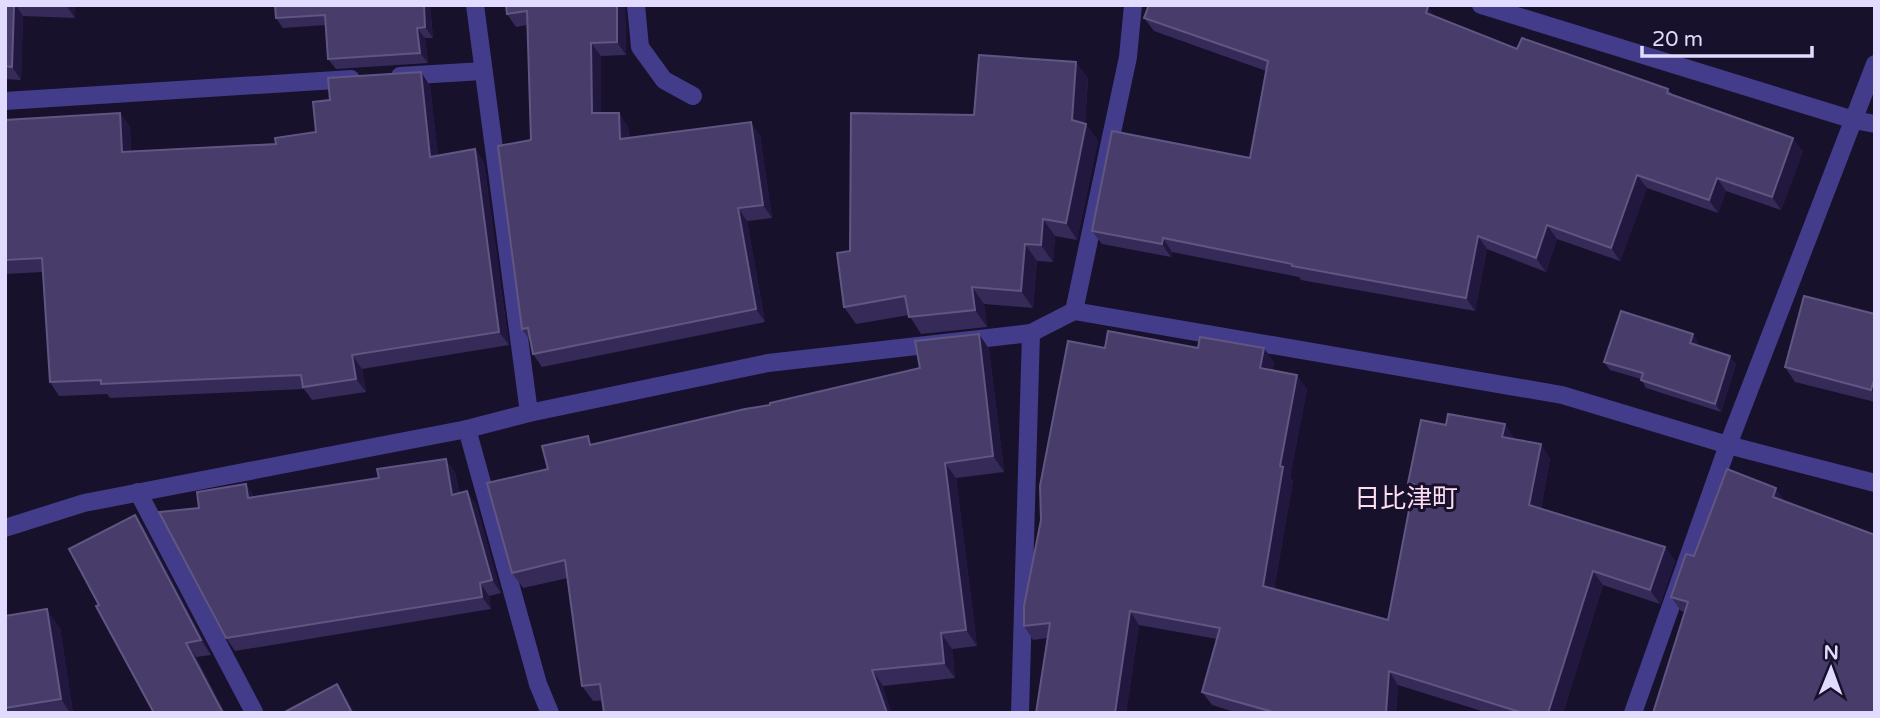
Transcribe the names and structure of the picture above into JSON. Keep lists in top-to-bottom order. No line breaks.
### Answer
{"districts":["日比津町"],"scale_bar":"20 m","north":"top"}
